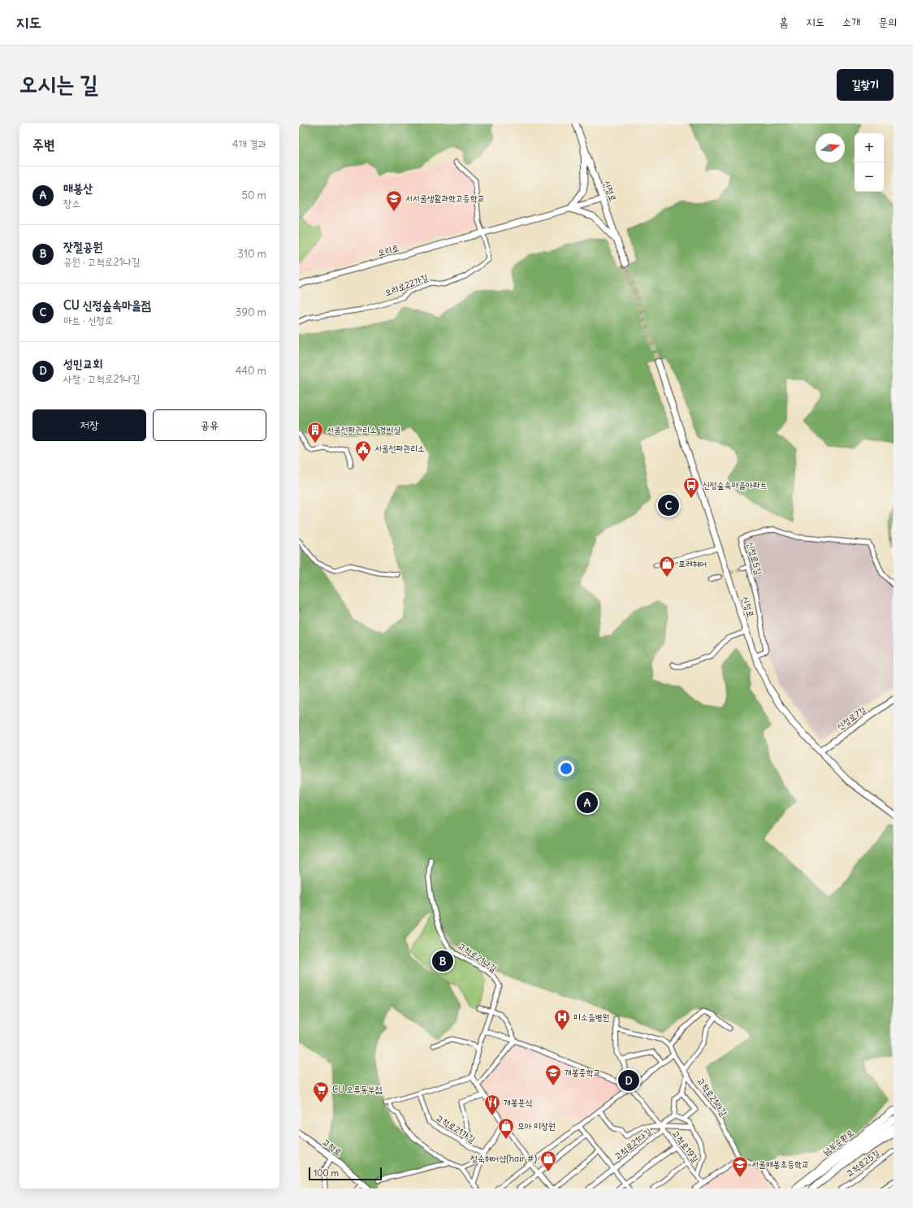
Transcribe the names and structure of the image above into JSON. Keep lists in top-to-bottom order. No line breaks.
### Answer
{"streets":{"main road":["신정로","오리로","신정로7길","남부순환로","고척로"],"street":["오리로22가길","신정로5길","고척로21나길","고척로21라길","고척로21가길","고척로21다길","고척로19길","고척로25길"]},"crossings":[["신정로","오리로"],["신정로","신정로5길"],["신정로","신정로7길"],["오리로","오리로22가길"],["고척로21라길","고척로19길"],["고척로21다길","고척로19길"]],"places":{"school or university":["서서울생활과학고등학교","개봉중학교","서울매봉초등학교"],"building":["서울전파관리소 경비실"],"public building":["서울전파관리소"],"bus stop":["신정숲속마을아파트"],"shop":["포레헤어","모아 미장원","정숙헤어샵(hair #)"],"hospital":["미소들병원"],"supermarket":["CU 오류동부점"],"restaurant":["개봉분식"]},"scale_bar":"100 m","north":"right","page":{"header":"지도","nav":["홈","지도","소개","문의"],"title":"오시는 길","buttons":["길찾기",["저장","공유"]],"heading":["주변","4개 결과"],"map_buttons":["+","−"],"list":[{"mark":"A","name":"매봉산","note":"장소","value":"50 m"},{"mark":"B","name":"잣절공원","note":"공원 · 고척로21나길","value":"310 m"},{"mark":"C","name":"CU 신정숲속마을점","note":"마트 · 신정로","value":"390 m"},{"mark":"D","name":"성민교회","note":"사찰 · 고척로21나길","value":"440 m"}],"pins":["C","A","B","D"],"scale":"100 m"}}
